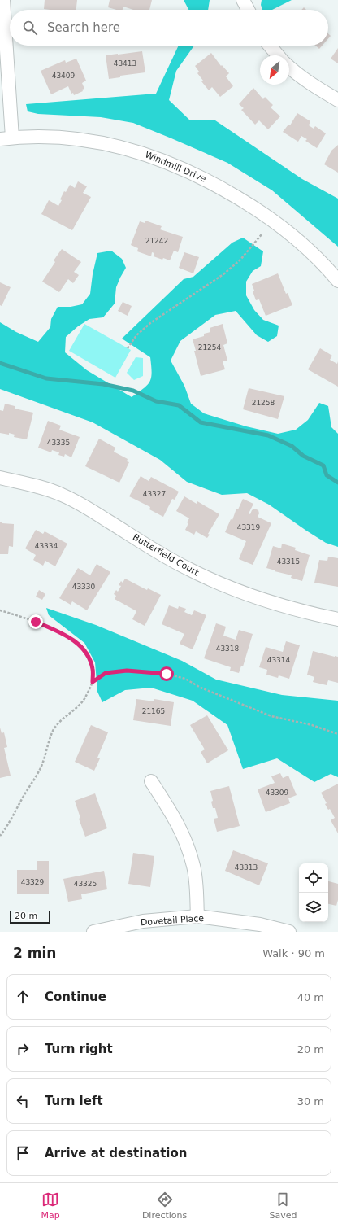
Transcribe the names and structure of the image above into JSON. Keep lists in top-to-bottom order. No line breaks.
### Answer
{"streets":{"street":["Windmill Drive","Butterfield Court","Dovetail Place"]},"house_numbers":["43413","43409","21242","21254","21258","43335","43327","43319","43334","43315","43330","43318","43314","21165","43309","43313","43329","43325"],"scale_bar":"20 m","north":"bottom left","page":{"search":"Search here","scale":"20 m","heading":["2 min","Walk · 90 m"],"list":[["Continue","40 m"],["Turn right","20 m"],["Turn left","30 m"],"Arrive at destination"],"nav":["Map","Directions","Saved"]}}
